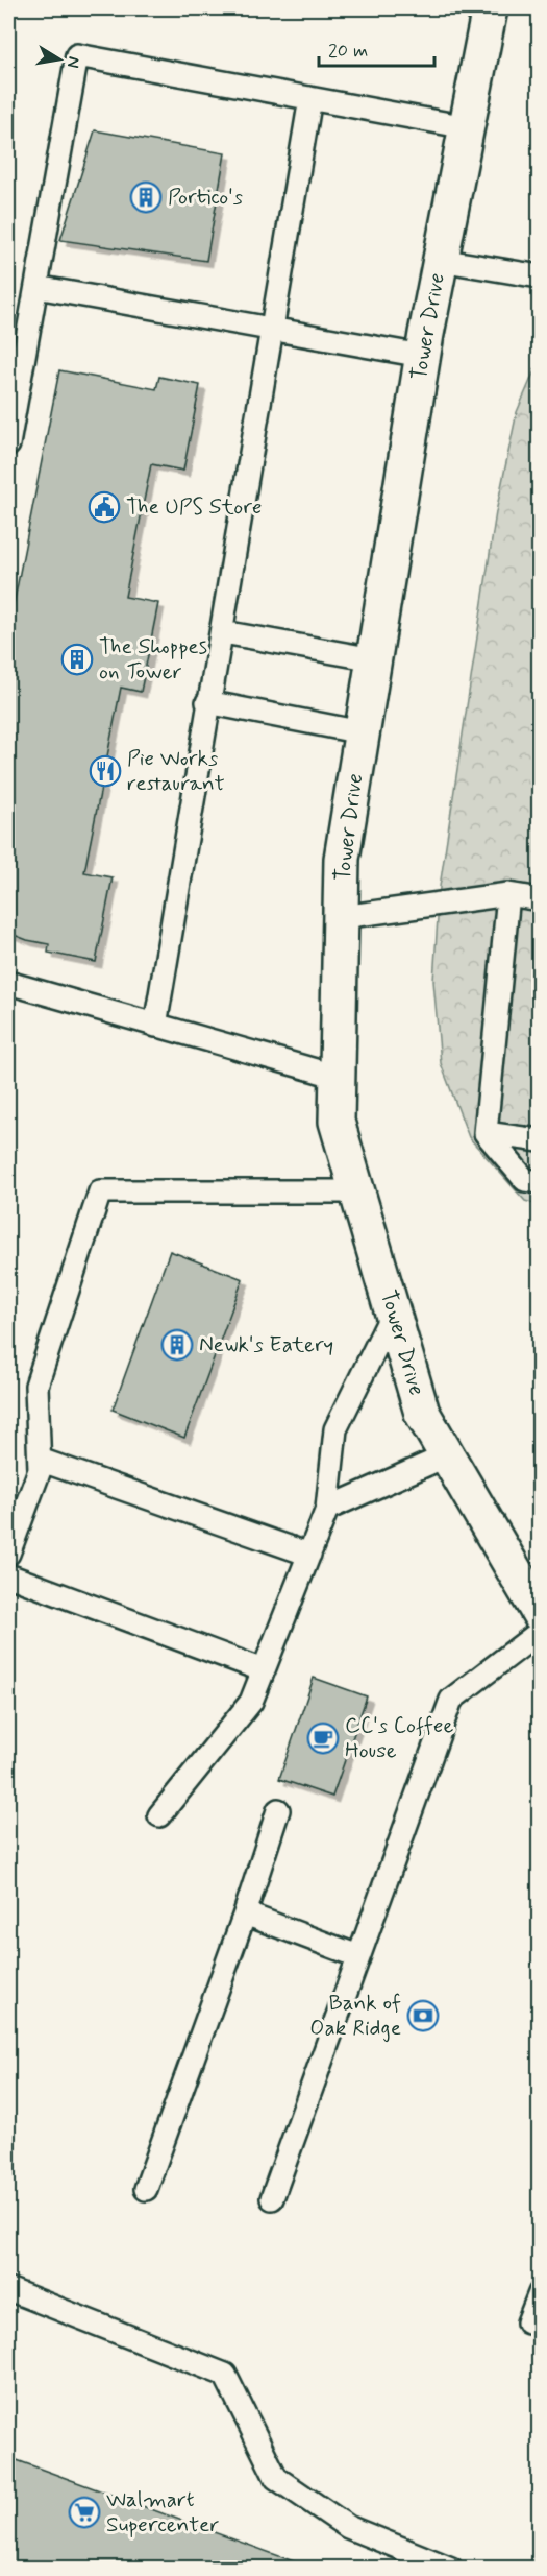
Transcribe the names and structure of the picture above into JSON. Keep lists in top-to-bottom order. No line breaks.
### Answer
{"streets":{"street":["Tower Drive"]},"places":{"building":["Portico's","The Shoppes on Tower","Newk's Eatery"],"public building":["The UPS Store"],"restaurant":["Pie Works restaurant"],"cafe":["CC's Coffee House"],"bank":["Bank of Oak Ridge"],"supermarket":["Walmart Supercenter"]},"scale_bar":"20 m","north":"right"}
